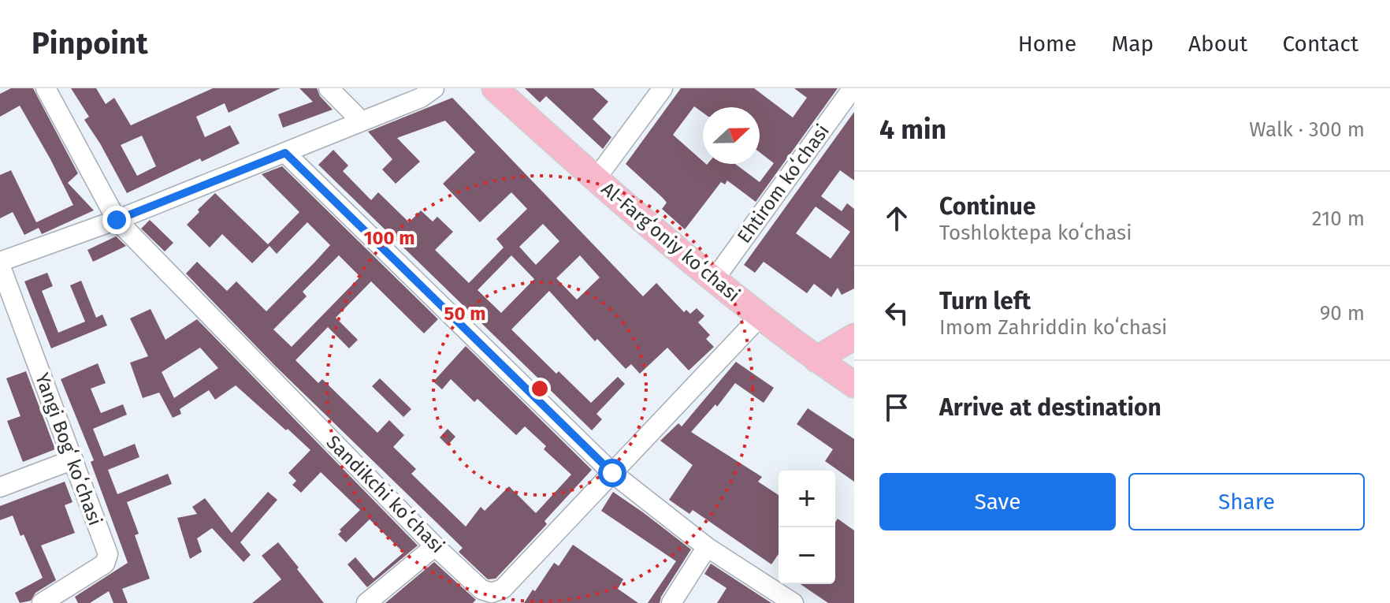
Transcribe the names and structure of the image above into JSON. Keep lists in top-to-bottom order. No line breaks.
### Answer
{"streets":{"main road":["Al-Fargʻoniy koʻchasi"],"street":["Ehtirom koʻchasi","Yangi Bogʻ koʻchasi","Sandikchi koʻchasi"]},"crossings":[["Ehtirom koʻchasi","Al-Fargʻoniy koʻchasi"],["Al-Fargʻoniy koʻchasi","Sandikchi koʻchasi"]],"north":"right","page":{"header":"Pinpoint","nav":["Home","Map","About","Contact"],"heading":["4 min","Walk · 300 m"],"list":[["Continue","Toshloktepa koʻchasi","210 m"],["Turn left","Imom Zahriddin koʻchasi","90 m"],"Arrive at destination"],"buttons":["Save","Share"],"map_buttons":["+","−"]},"rings":["100 m","50 m"]}
